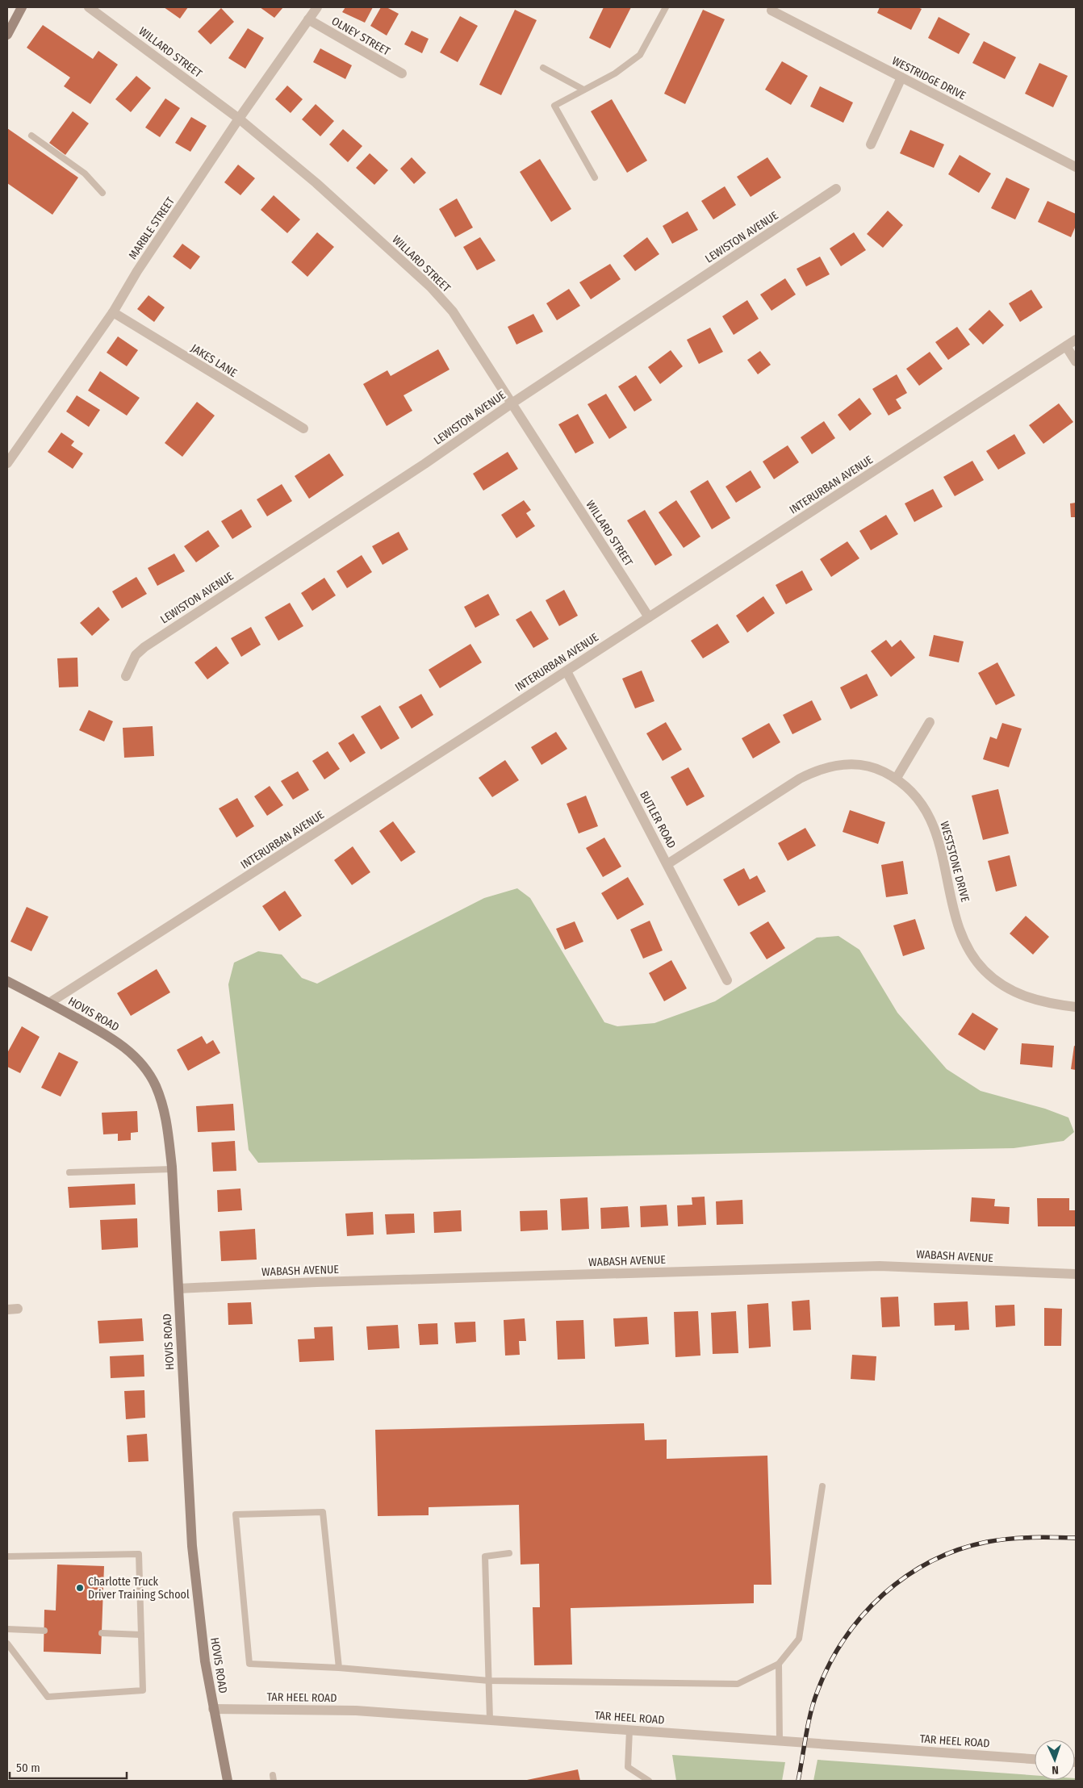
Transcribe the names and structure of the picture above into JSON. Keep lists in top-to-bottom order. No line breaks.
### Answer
{"streets":{"street":["OLNEY STREET","WILLARD STREET","WESTRIDGE DRIVE","MARBLE STREET","LEWISTON AVENUE","JAKES LANE","INTERURBAN AVENUE","BUTLER ROAD","WESTSTONE DRIVE","HOVIS ROAD","WABASH AVENUE","TAR HEEL ROAD"]},"crossings":[["OLNEY STREET","MARBLE STREET"],["WILLARD STREET","MARBLE STREET"],["WILLARD STREET","LEWISTON AVENUE"],["WILLARD STREET","INTERURBAN AVENUE"],["MARBLE STREET","JAKES LANE"],["INTERURBAN AVENUE","BUTLER ROAD"],["INTERURBAN AVENUE","HOVIS ROAD"],["BUTLER ROAD","WESTSTONE DRIVE"],["HOVIS ROAD","WABASH AVENUE"],["HOVIS ROAD","TAR HEEL ROAD"]],"places":["Charlotte Truck Driver Training School"],"scale_bar":"50 m","north":"bottom"}
